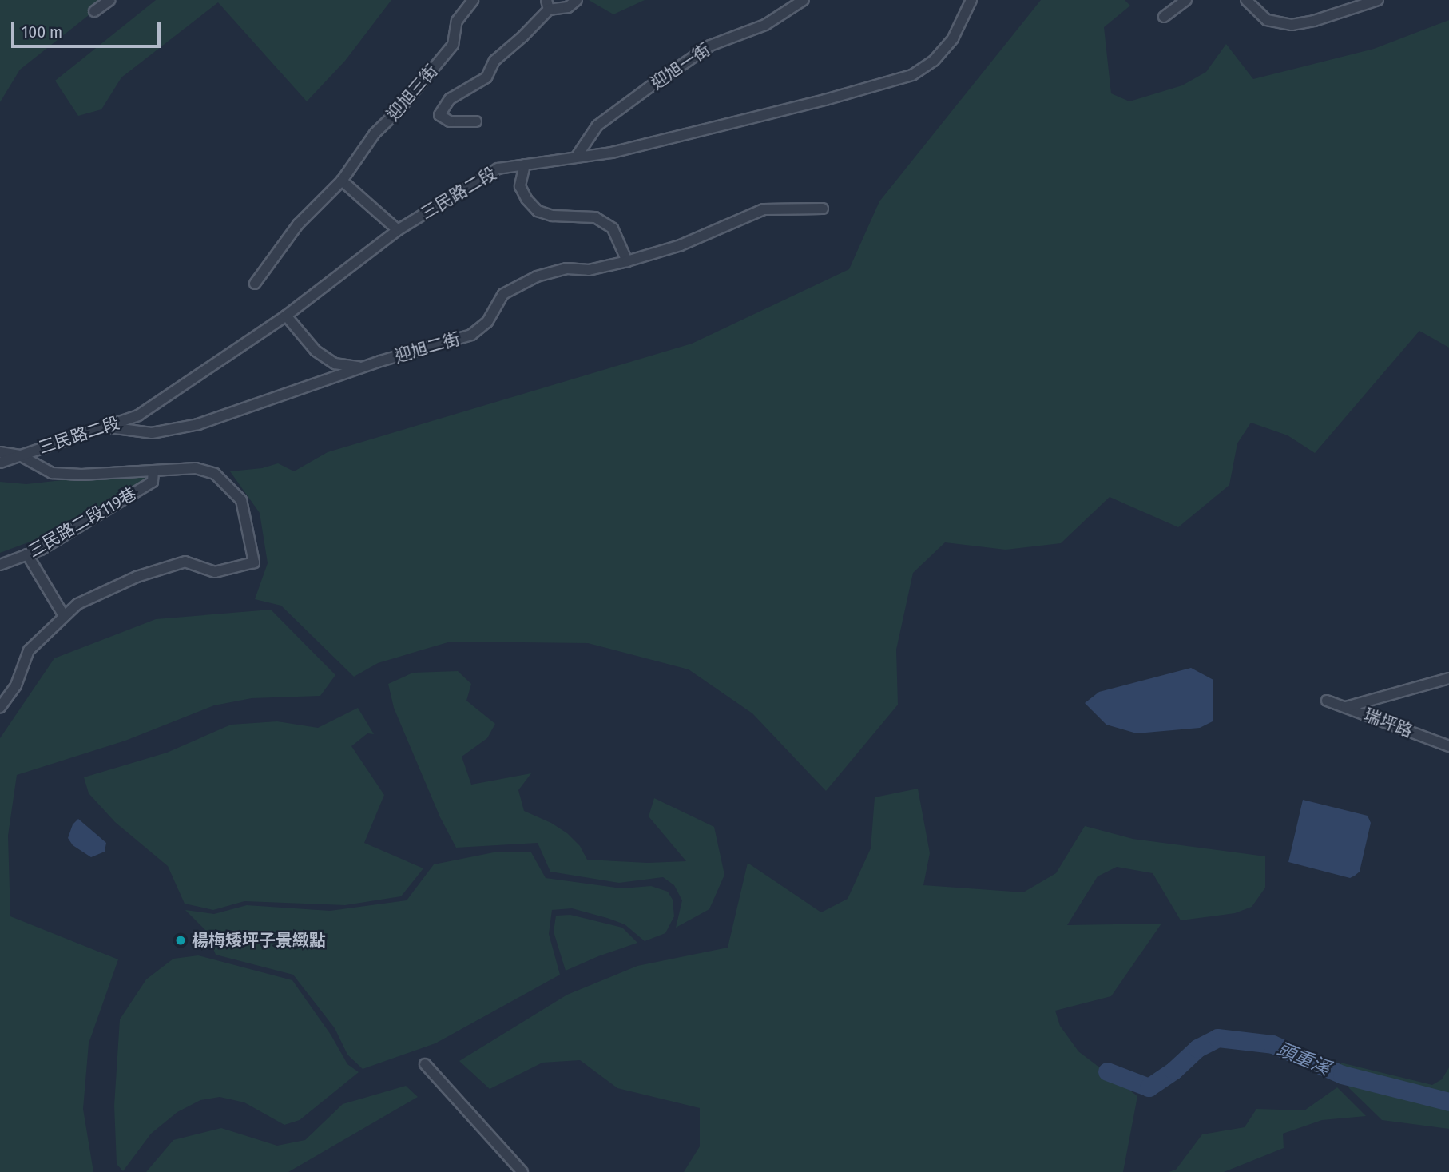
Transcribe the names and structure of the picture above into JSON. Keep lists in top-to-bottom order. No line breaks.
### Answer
{"streets":{"street":["迎旭一街","迎旭三街","三民路二段","迎旭二街","三民路二段119巷","瑞坪路"]},"crossings":[["迎旭一街","三民路二段"],["三民路二段","迎旭二街"]],"water":["頭重溪"],"places":["楊梅矮坪子景緻點"],"scale_bar":"100 m"}
